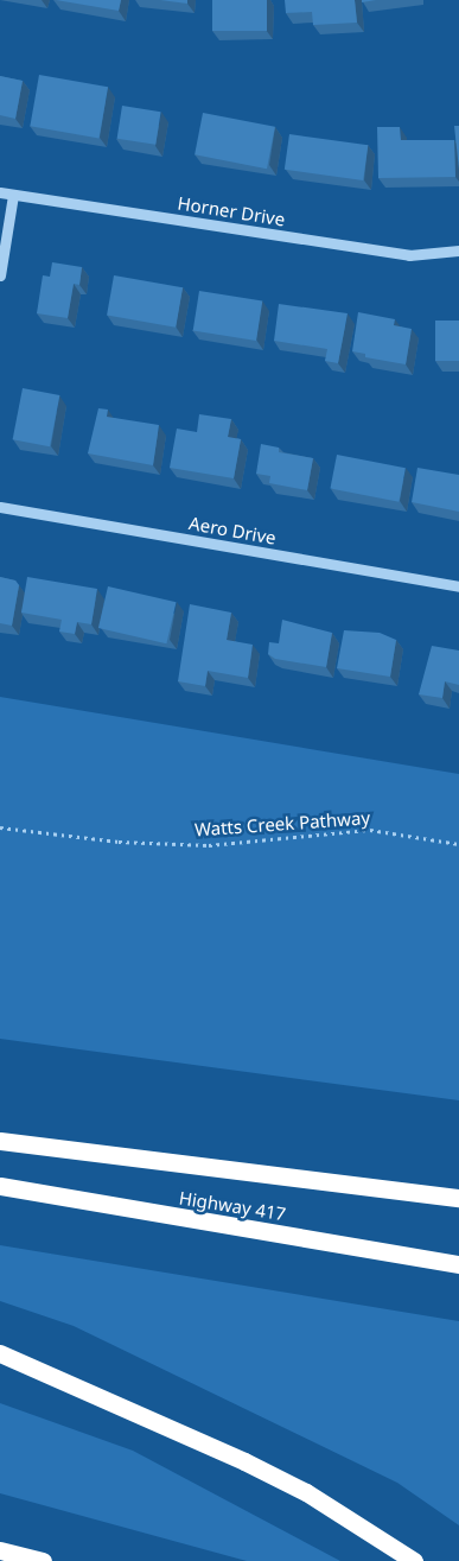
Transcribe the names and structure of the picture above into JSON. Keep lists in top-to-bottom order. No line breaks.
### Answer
{"streets":{"highway":["Highway 417"],"street":["Horner Drive","Aero Drive"],"path":["Watts Creek Pathway"]}}
